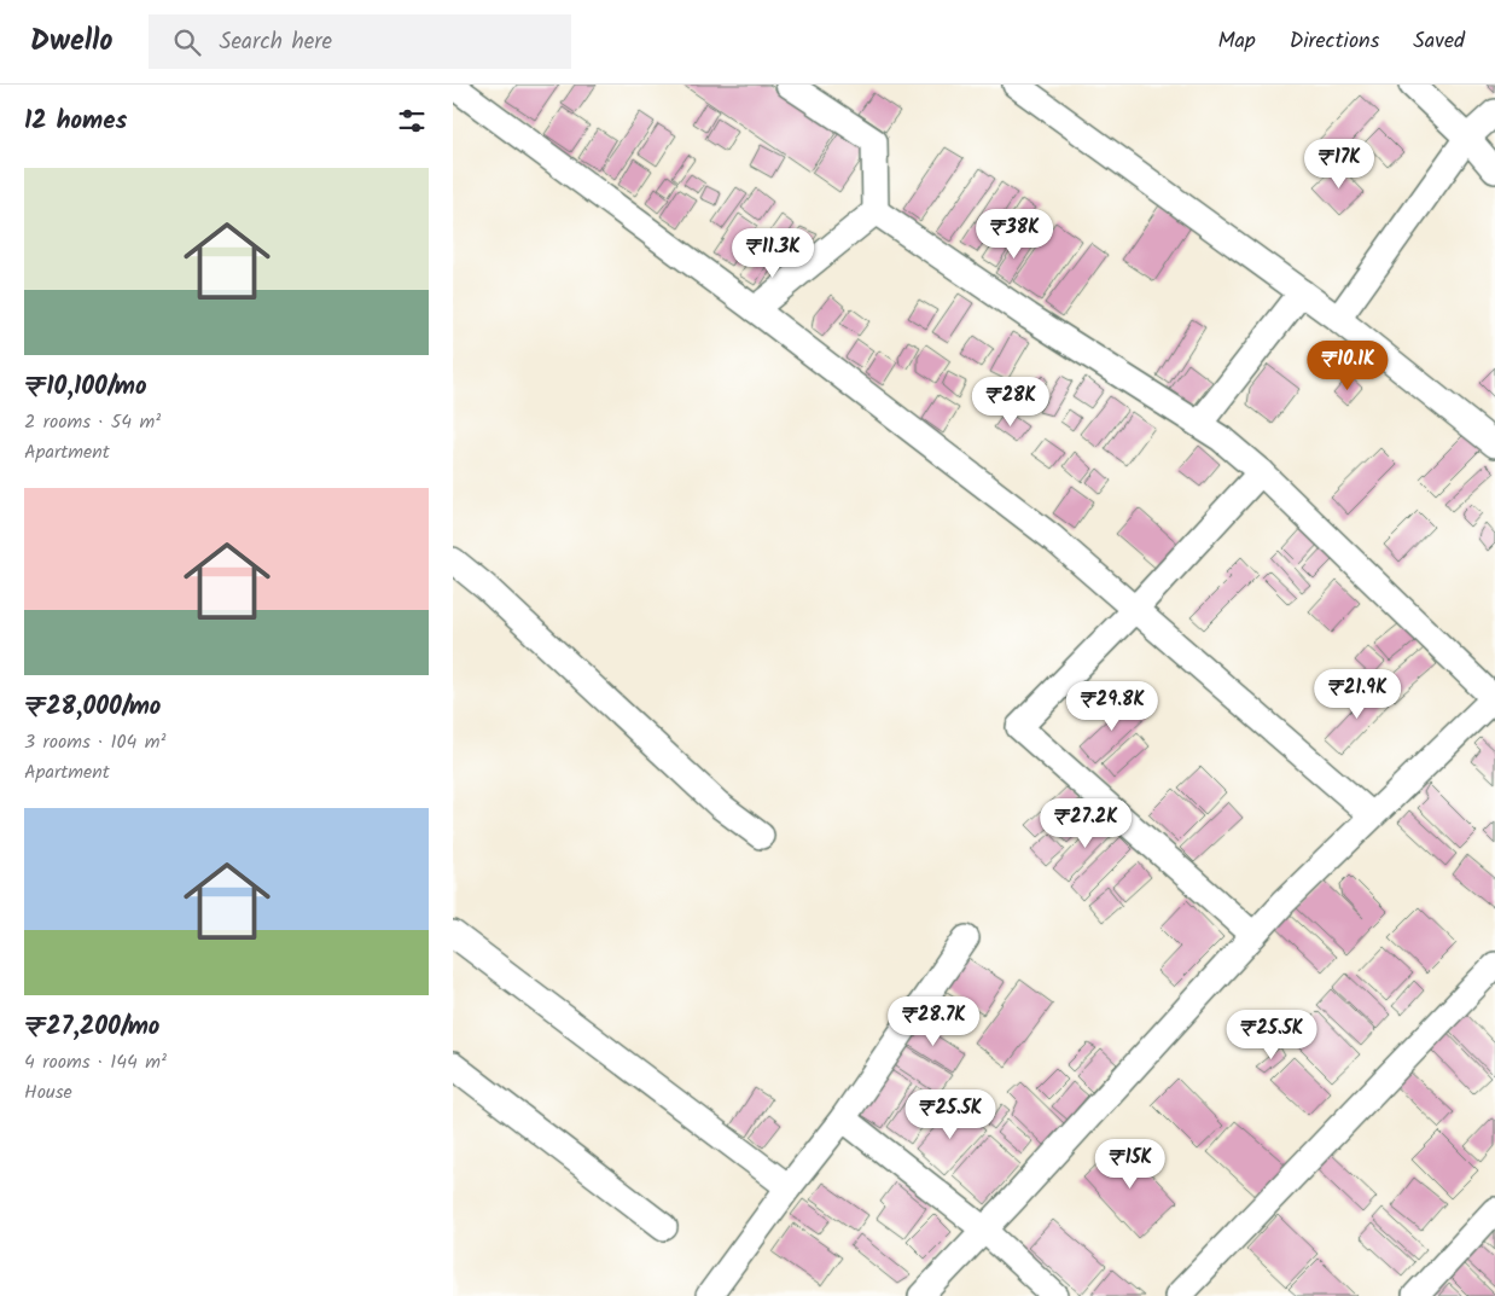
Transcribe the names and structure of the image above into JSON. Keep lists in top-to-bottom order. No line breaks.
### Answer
{"page":{"header":"Dwello","search":"Search here","nav":["Map","Directions","Saved"],"heading":"12 homes","price":["₹17K","₹38K","₹11.3K","₹10.1K","₹28K","₹21.9K","₹29.8K","₹27.2K","₹28.7K","₹25.5K","₹25.5K","₹15K"],"list":[{"name":"₹10,100/mo","note":"2 rooms · 54 m² · Apartment"},{"name":"₹28,000/mo","note":"3 rooms · 104 m² · Apartment"},{"name":"₹27,200/mo","note":"4 rooms · 144 m² · House"}]}}
